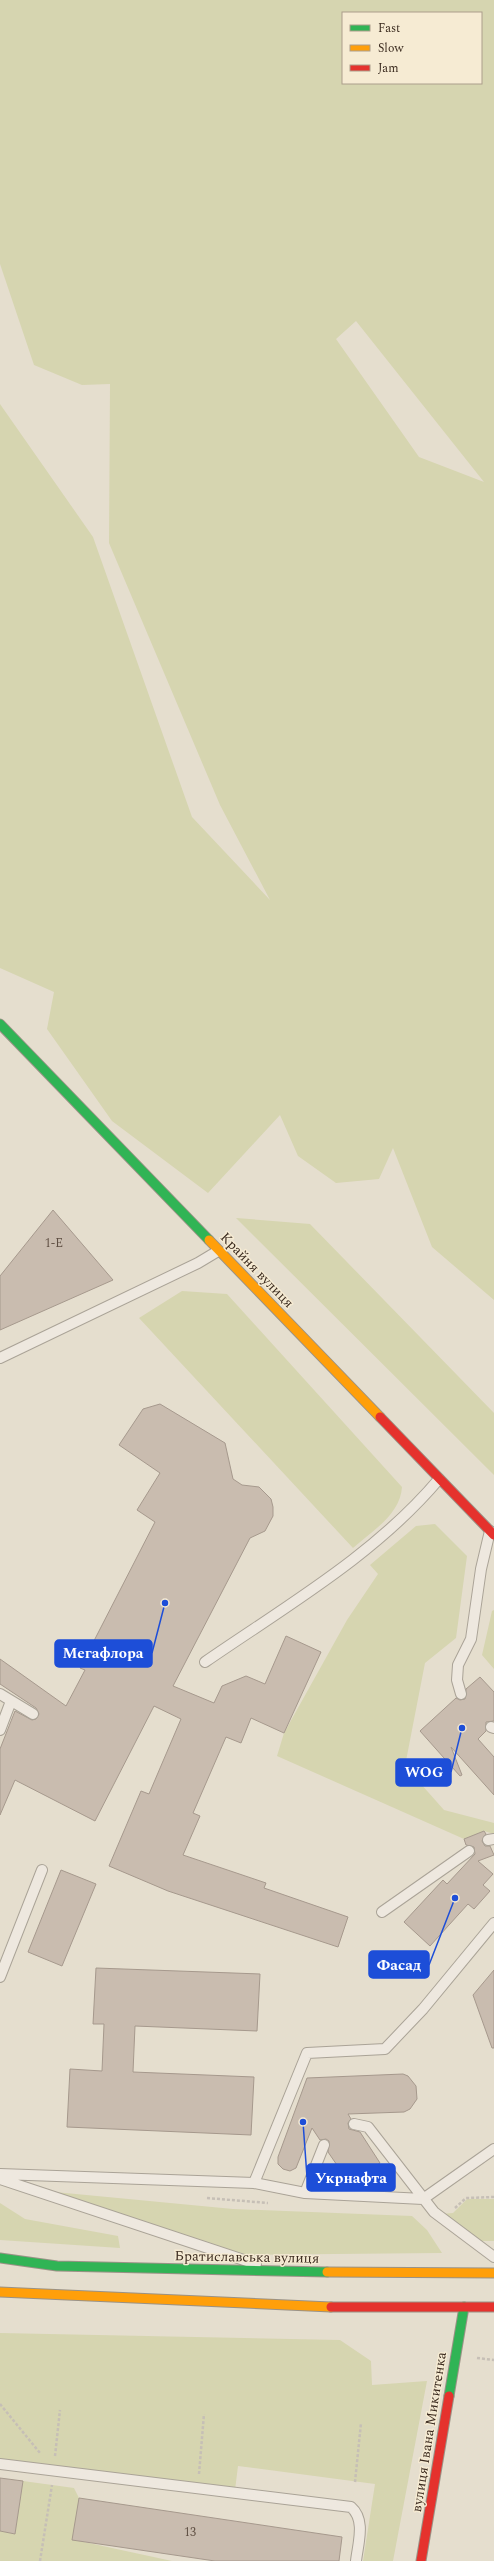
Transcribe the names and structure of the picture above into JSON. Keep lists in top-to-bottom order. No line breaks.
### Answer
{"streets":{"main road":["Крайня вулиця","Братиславська вулиця","вулиця Івана Микитенка"]},"places":["Мегафлора","WOG","Фасад","Укрнафта"],"house_numbers":["1-Е","13"],"legend":["Fast","Slow","Jam"]}
